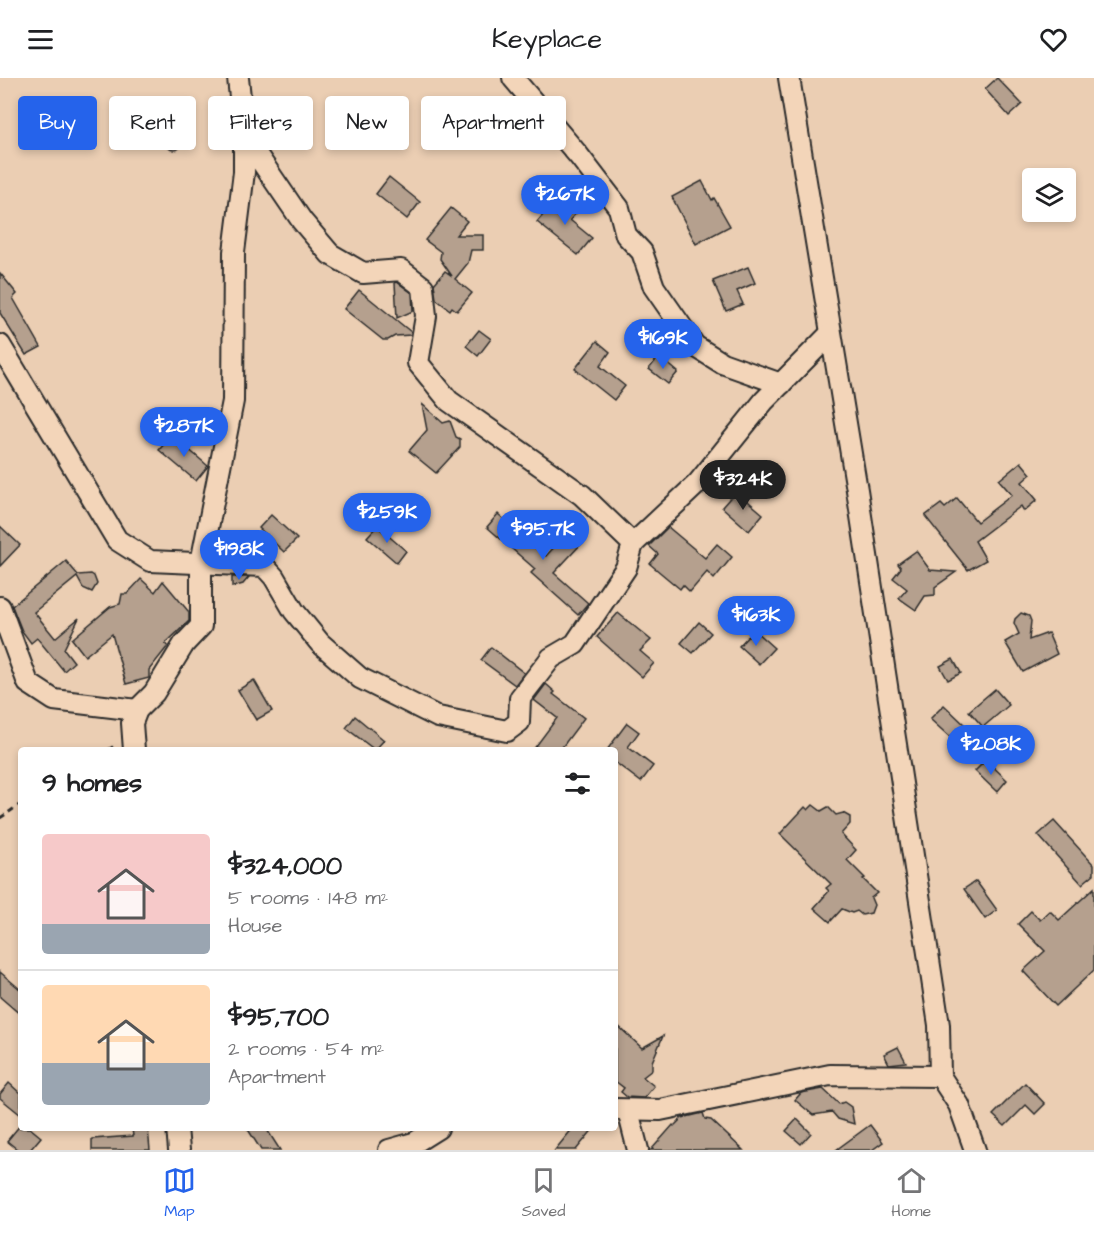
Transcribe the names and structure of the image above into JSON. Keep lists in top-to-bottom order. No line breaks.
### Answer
{"page":{"header":"Keyplace","chip":["Buy","Rent","Filters","New","Apartment"],"price":["$267K","$169K","$287K","$324K","$259K","$95.7K","$198K","$163K","$208K"],"heading":"9 homes","list":[{"name":"$324,000","note":"5 rooms · 148 m² · House"},{"name":"$95,700","note":"2 rooms · 54 m² · Apartment"}],"tabs":["Map","Saved","Home"]}}
